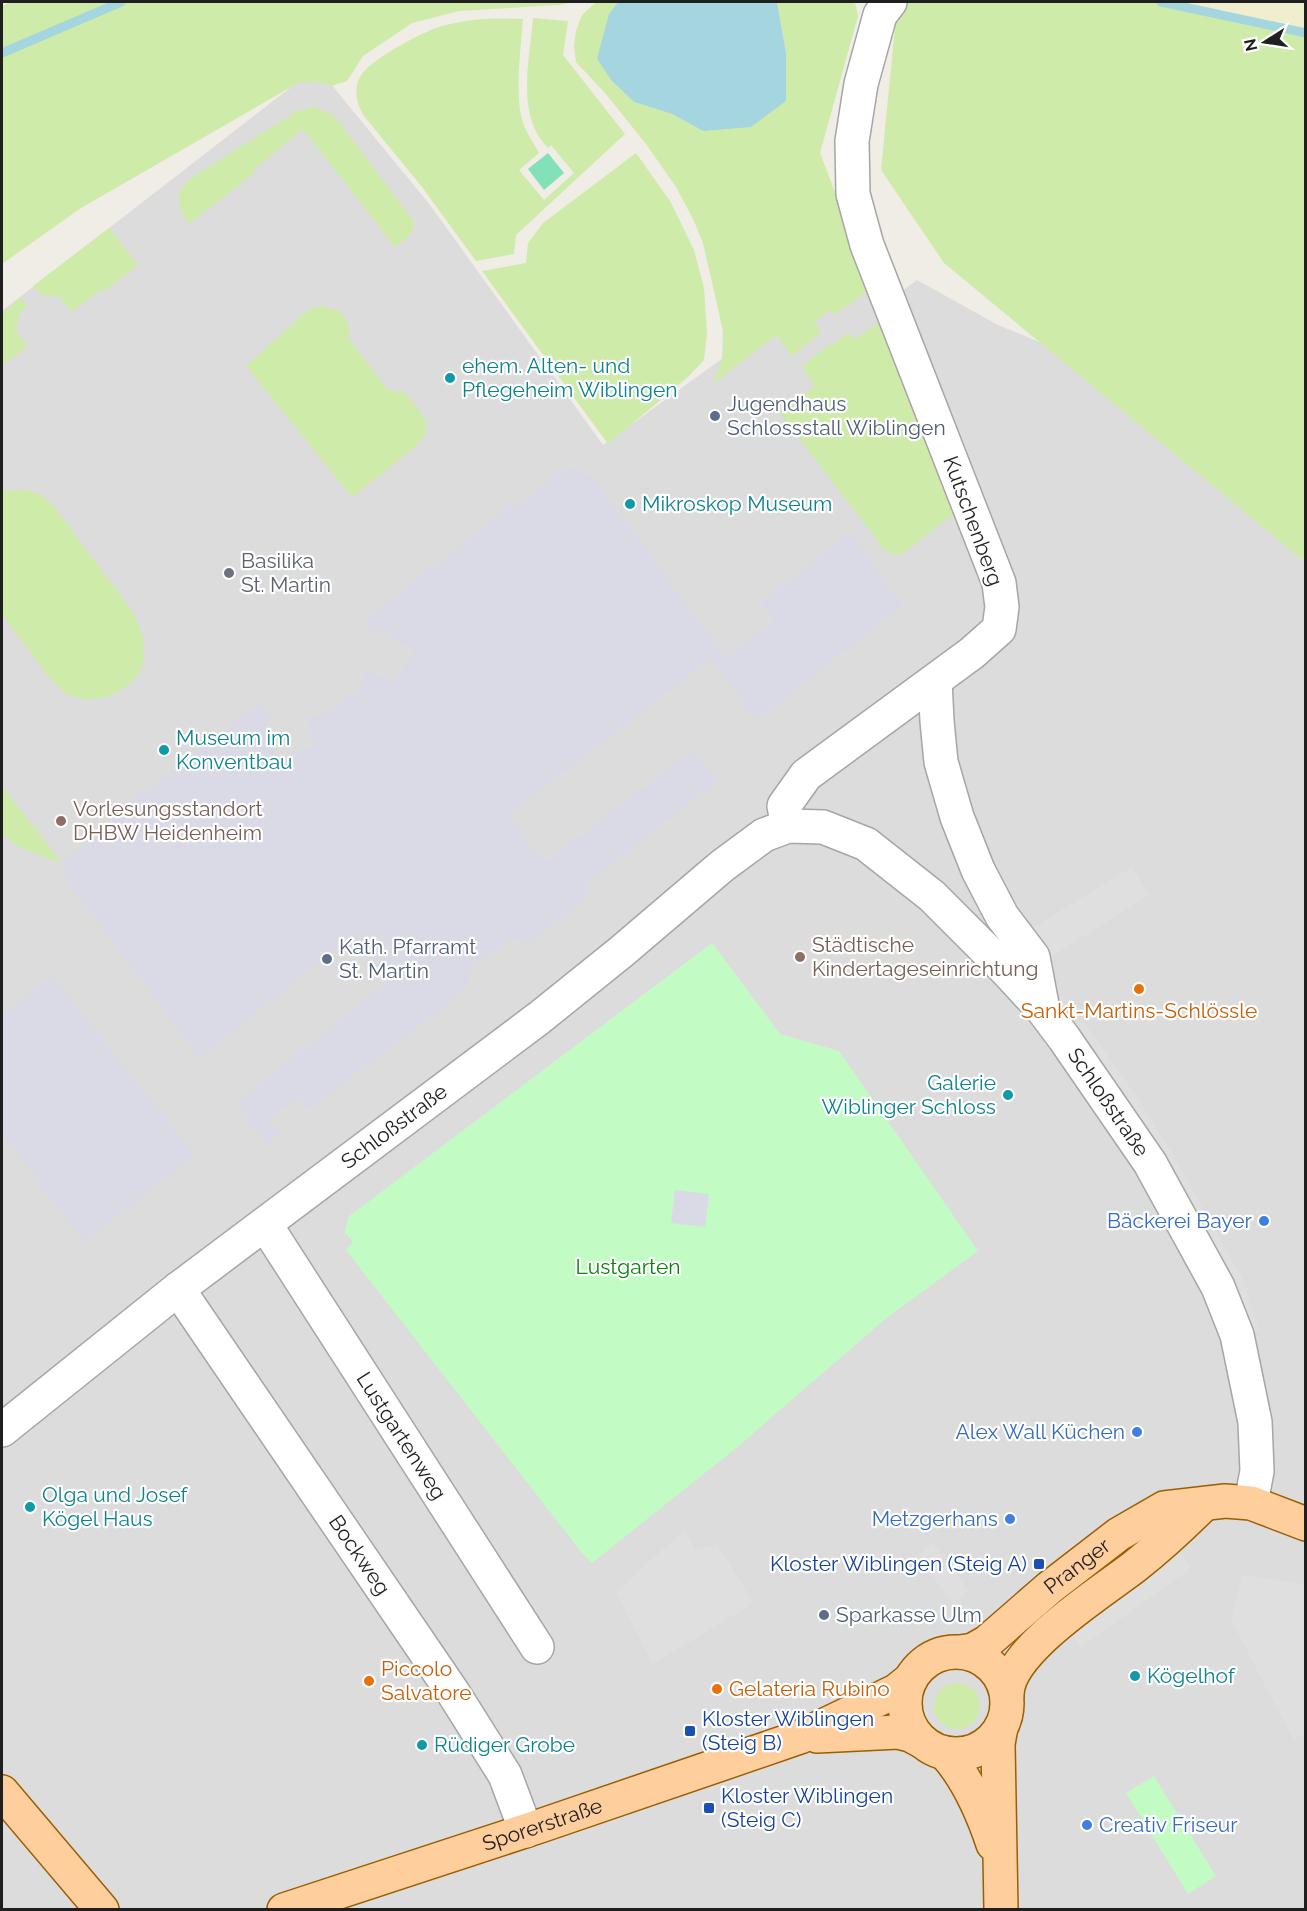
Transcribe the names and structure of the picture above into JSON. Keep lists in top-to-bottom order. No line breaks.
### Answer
{"streets":{"main road":["Pranger","Sporerstraße"],"street":["Kutschenberg","Schloßstraße","Lustgartenweg","Bockweg"]},"crossings":[["Schloßstraße","Lustgartenweg"],["Schloßstraße","Bockweg"],["Schloßstraße","Pranger"],["Bockweg","Sporerstraße"],["Pranger","Sporerstraße"]],"parks":["Lustgarten"],"places":{"other":["ehem. Alten- und Pflegeheim Wiblingen","Jugendhaus Schlossstall Wiblingen","Mikroskop Museum","Basilika St. Martin","Museum im Konventbau","Vorlesungsstandort DHBW Heidenheim","Städtische Kindertageseinrichtung","Kath. Pfarramt St. Martin","Sankt-Martins-Schlössle","Galerie Wiblinger Schloss","Bäckerei Bayer","Alex Wall Küchen","Olga und Josef Kögel Haus","Metzgerhans","Sparkasse Ulm","Kögelhof","Piccolo Salvatore","Gelateria Rubino","Rüdiger Grobe","Creativ Friseur"],"transit":["Kloster Wiblingen (Steig A)","Kloster Wiblingen (Steig B)","Kloster Wiblingen (Steig C)"]},"north":"left"}
